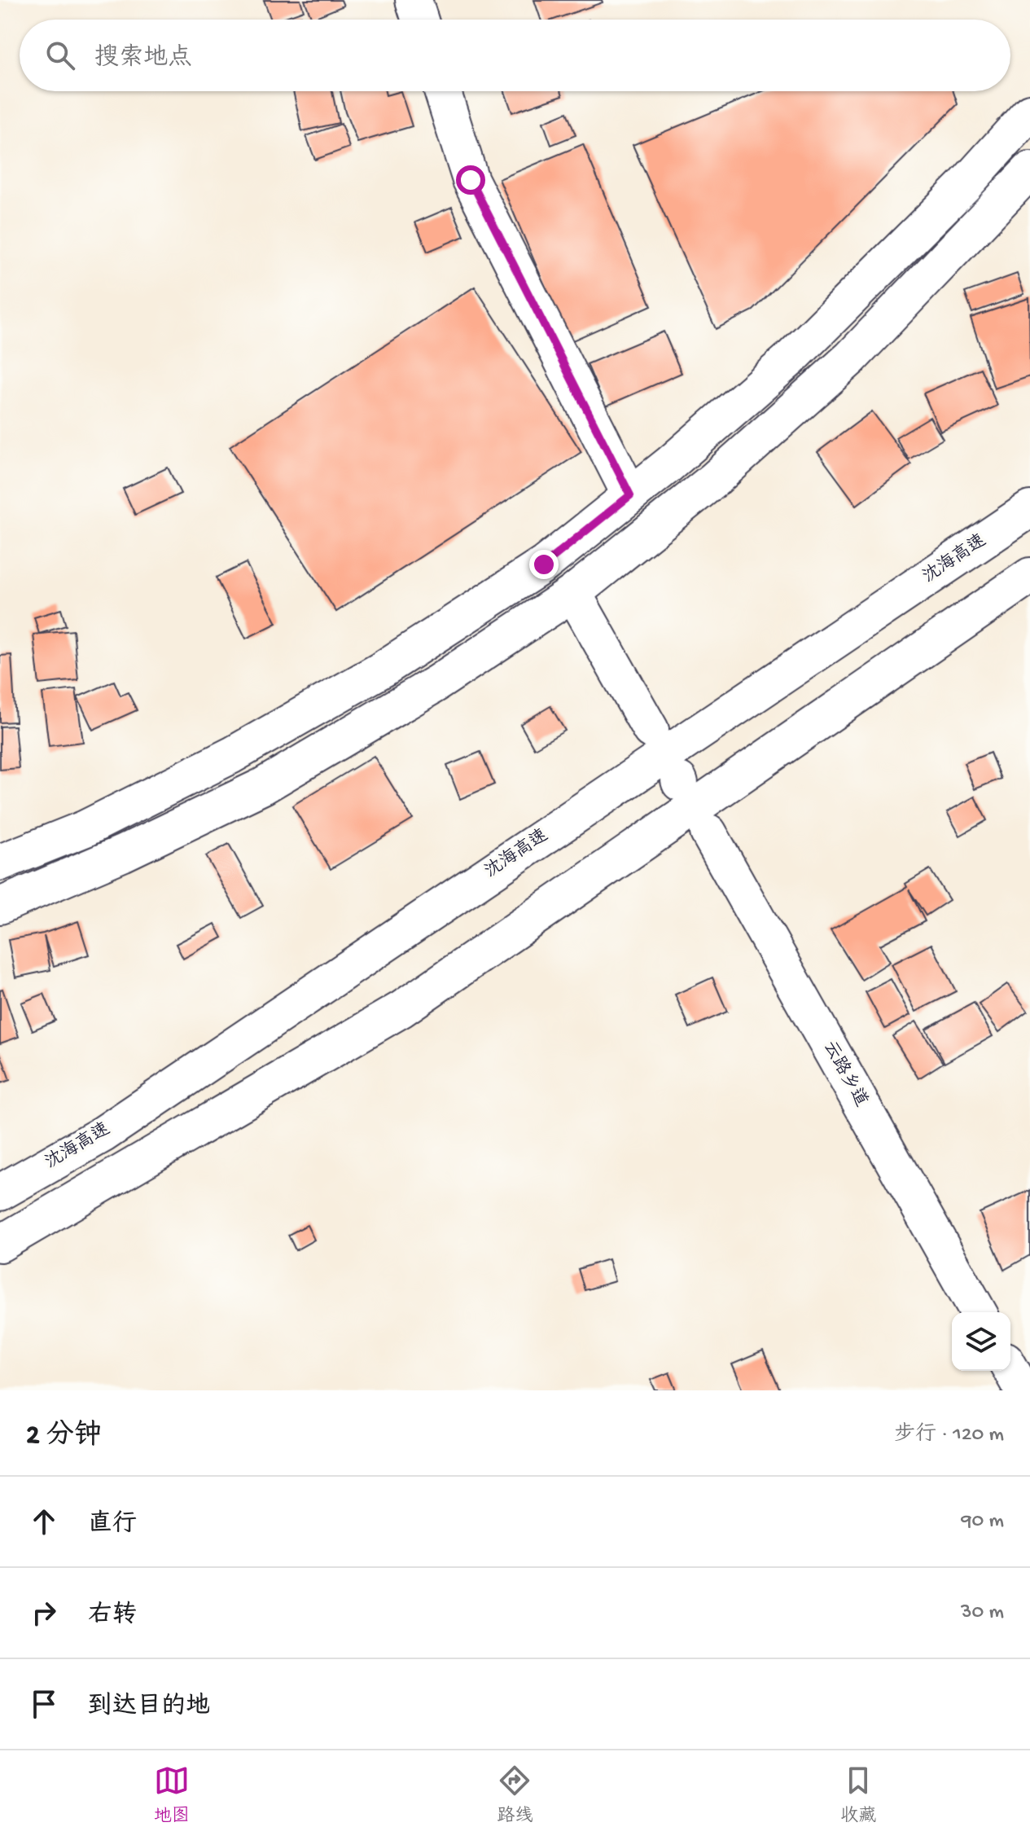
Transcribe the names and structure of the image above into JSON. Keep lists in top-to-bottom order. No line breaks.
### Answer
{"streets":{"main road":["沈海高速","云路乡道"]},"page":{"search":"搜索地点","heading":["2 分钟","步行 · 120 m"],"list":[["直行","90 m"],["右转","30 m"],"到达目的地"],"nav":["地图","路线","收藏"]}}
